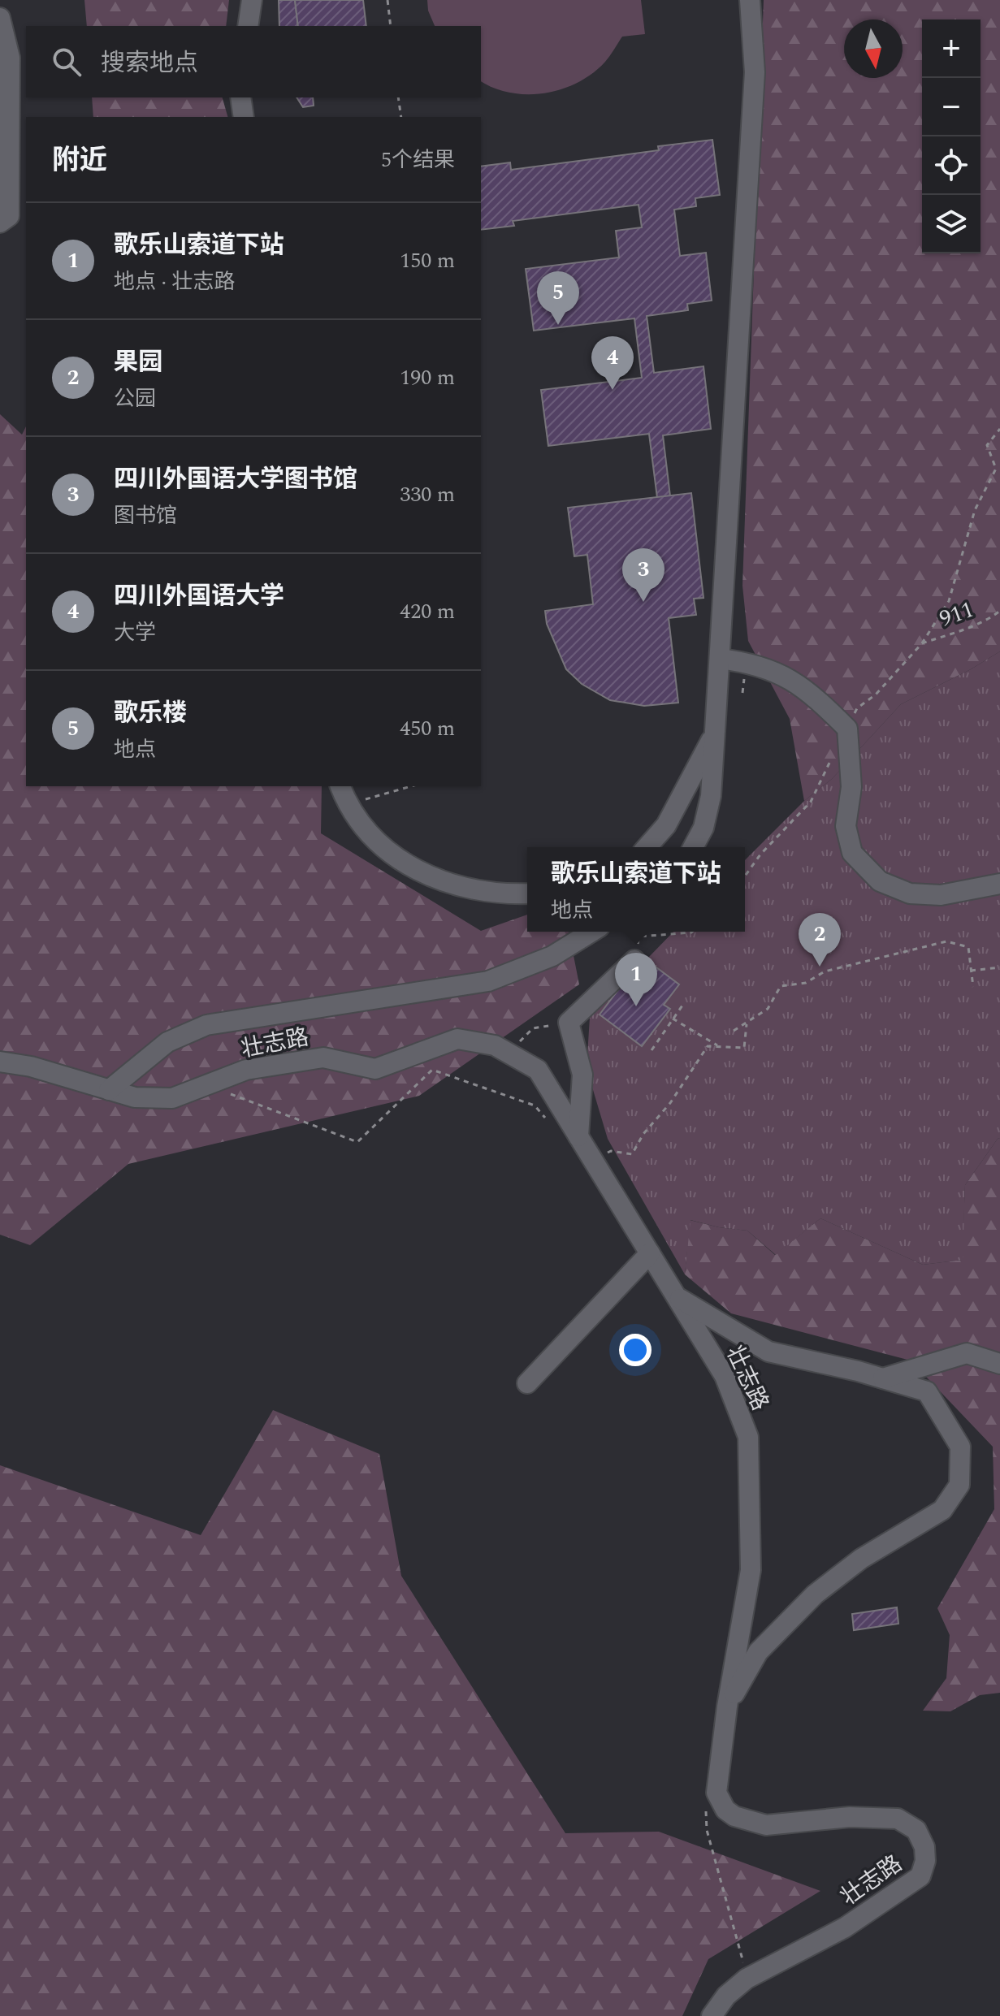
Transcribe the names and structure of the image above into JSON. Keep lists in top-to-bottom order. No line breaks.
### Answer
{"streets":{"street":["壮志路"],"path":["911"]},"north":"bottom","page":{"map_buttons":["+","−"],"search":"搜索地点","heading":["附近","5个结果"],"list":[{"mark":"1","name":"歌乐山索道下站","note":"地点 · 壮志路","value":"150 m"},{"mark":"2","name":"果园","note":"公园","value":"190 m"},{"mark":"3","name":"四川外国语大学图书馆","note":"图书馆","value":"330 m"},{"mark":"4","name":"四川外国语大学","note":"大学","value":"420 m"},{"mark":"5","name":"歌乐楼","note":"地点","value":"450 m"}],"pins":["5","4","3","2","1"],"popup":["歌乐山索道下站","地点"]}}
